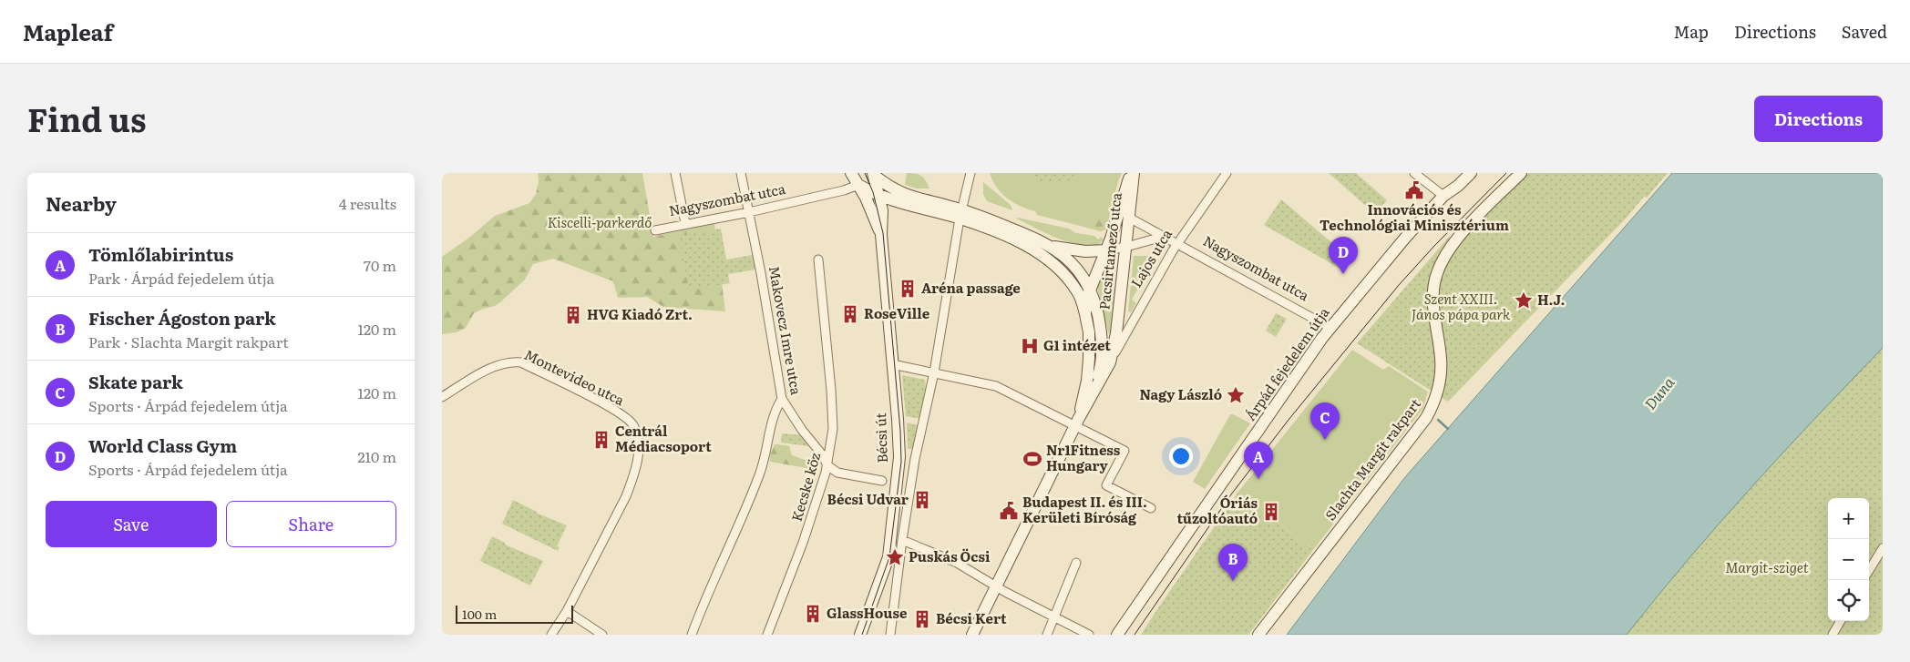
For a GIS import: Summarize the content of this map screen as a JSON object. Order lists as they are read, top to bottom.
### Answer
{
  "streets": {
    "main road": [
      "Pacsirtamező utca",
      "Lajos utca",
      "Árpád fejedelem útja",
      "Bécsi út",
      "Slachta Margit rakpart"
    ],
    "street": [
      "Nagyszombat utca",
      "Makovecz Imre utca",
      "Montevideo utca",
      "Kecske köz"
    ]
  },
  "crossings": [
    ["Nagyszombat utca", "Pacsirtamező utca"],
    ["Nagyszombat utca", "Lajos utca"],
    ["Nagyszombat utca", "Makovecz Imre utca"],
    ["Nagyszombat utca", "Árpád fejedelem útja"],
    ["Nagyszombat utca", "Bécsi út"],
    ["Pacsirtamező utca", "Lajos utca"],
    ["Makovecz Imre utca", "Kecske köz"]
  ],
  "water": ["Duna"],
  "parks": ["Kiscelli-parkerdő", "Szent XXIII. János pápa park", "Margit-sziget"],
  "places": {
    "public building": ["Innovációs és Technológiai Minisztérium", "Budapest II. és III. Kerületi Bíróság"],
    "building": [
      "Aréna passage",
      "RoseVille",
      "HVG Kiadó Zrt.",
      "Centrál Médiacsoport",
      "Bécsi Udvar",
      "Óriás tűzoltóautó",
      "GlassHouse",
      "Bécsi Kert"
    ],
    "place": ["H.J.", "Nagy László", "Puskás Öcsi"],
    "hospital": ["G1 intézet"],
    "sports": ["Nr1Fitness Hungary"]
  },
  "scale_bar": "100 m",
  "page": {
    "header": "Mapleaf",
    "nav": ["Map", "Directions", "Saved"],
    "title": "Find us",
    "buttons": [
      "Directions",
      ["Save", "Share"]
    ],
    "heading": ["Nearby", "4 results"],
    "list": [
      {
        "mark": "A",
        "name": "Tömlőlabirintus",
        "note": "Park · Árpád fejedelem útja",
        "value": "70 m"
      },
      {
        "mark": "B",
        "name": "Fischer Ágoston park",
        "note": "Park · Slachta Margit rakpart",
        "value": "120 m"
      },
      {
        "mark": "C",
        "name": "Skate park",
        "note": "Sports · Árpád fejedelem útja",
        "value": "120 m"
      },
      {
        "mark": "D",
        "name": "World Class Gym",
        "note": "Sports · Árpád fejedelem útja",
        "value": "210 m"
      }
    ],
    "pins": [
      "D",
      "C",
      "A",
      "B"
    ],
    "map_buttons": ["+", "−"],
    "scale": "100 m"
  }
}
